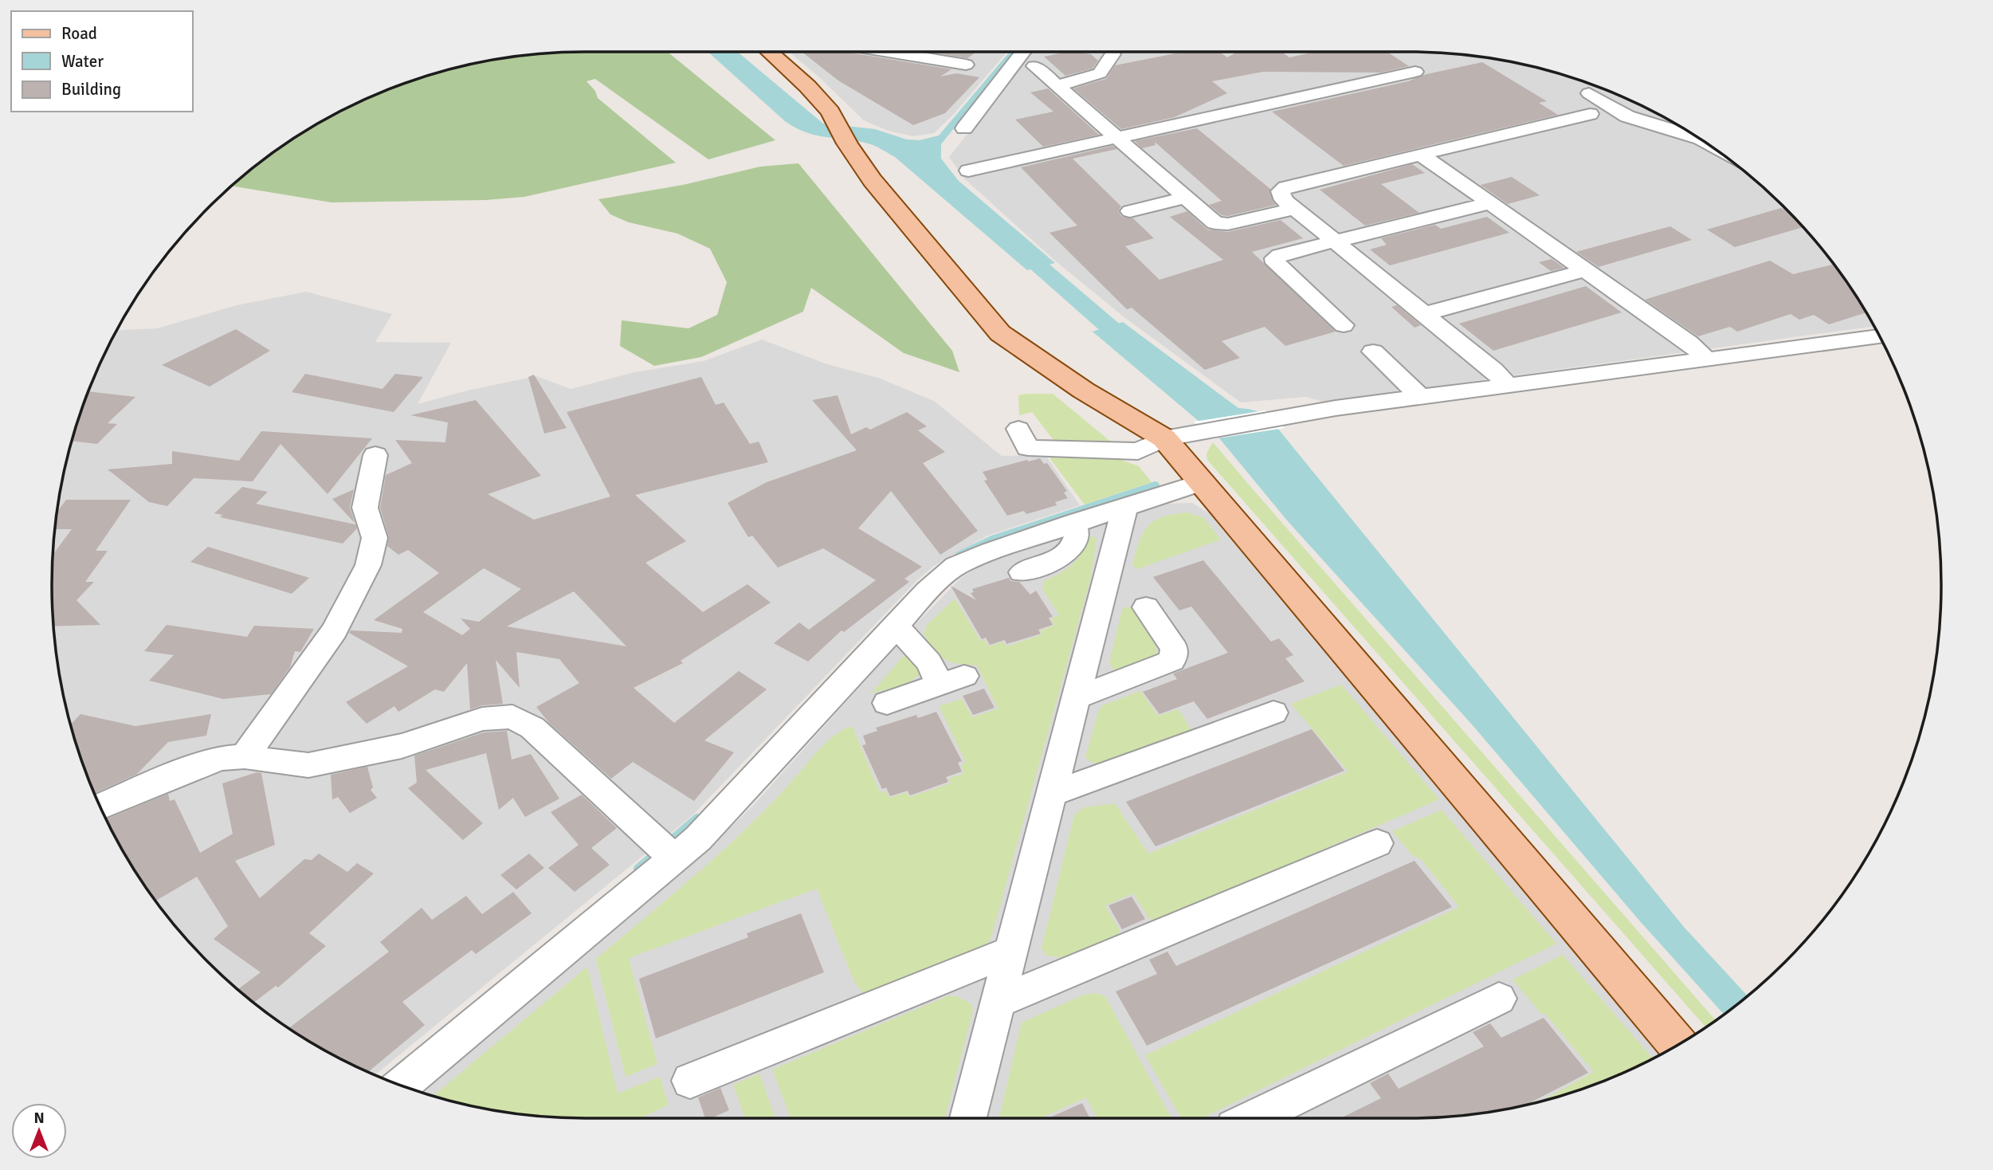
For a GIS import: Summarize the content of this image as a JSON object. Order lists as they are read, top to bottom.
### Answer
{
  "legend": ["Road", "Water", "Building"],
  "north": "top"
}
